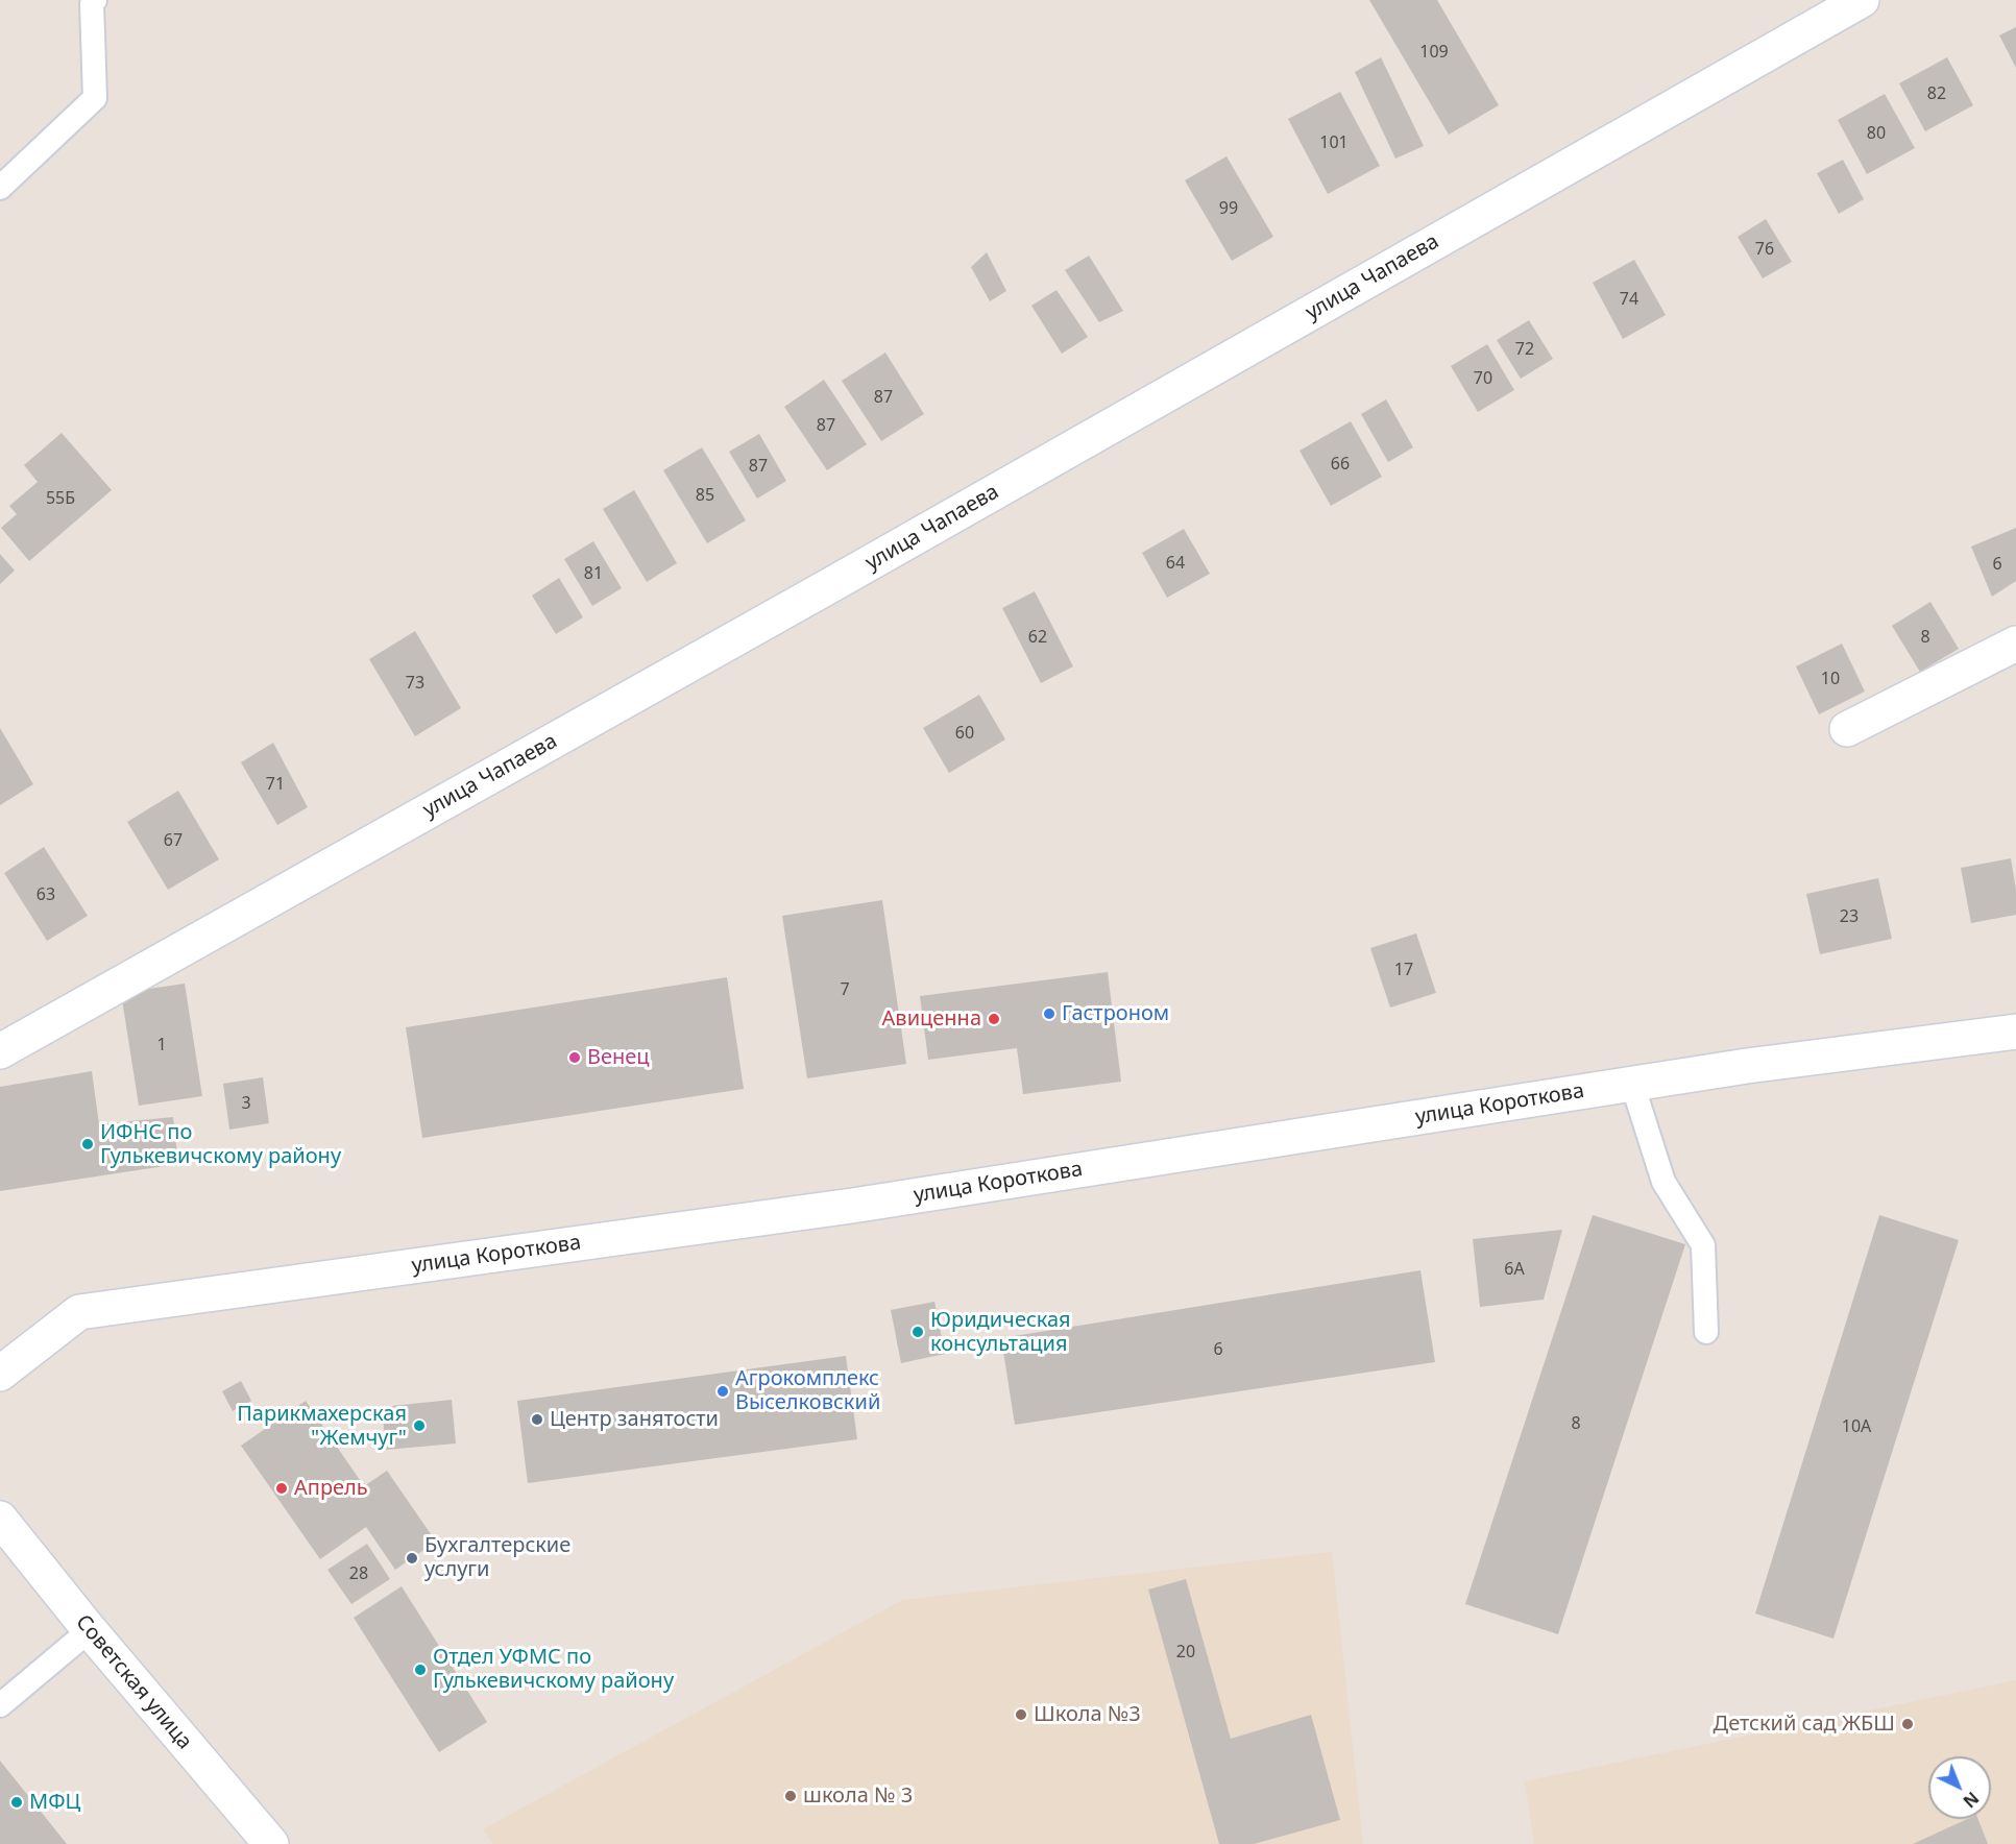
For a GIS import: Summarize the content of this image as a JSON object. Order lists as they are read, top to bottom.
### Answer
{
  "streets": {
    "street": ["улица Чапаева", "улица Короткова", "Советская улица"]
  },
  "places": [
    "Гастроном",
    "Авиценна",
    "Венец",
    "ИФНС по Гулькевичскому району",
    "Юридическая консультация",
    "Агрокомплекс Выселковский",
    "Центр занятости",
    "Парикмахерская \"Жемчуг\"",
    "Апрель",
    "Бухгалтерские услуги",
    "Отдел УФМС по Гулькевичскому району",
    "Школа №3",
    "Детский сад ЖБШ",
    "школа № 3",
    "МФЦ"
  ],
  "house_numbers": [
    "109",
    "82",
    "80",
    "101",
    "99",
    "76",
    "74",
    "72",
    "70",
    "87",
    "87",
    "66",
    "87",
    "85",
    "55Б",
    "64",
    "6",
    "81",
    "62",
    "8",
    "10",
    "73",
    "60",
    "71",
    "67",
    "63",
    "23",
    "17",
    "7",
    "1",
    "3",
    "6А",
    "6",
    "8",
    "10А",
    "28",
    "20"
  ],
  "north": "bottom right"
}
